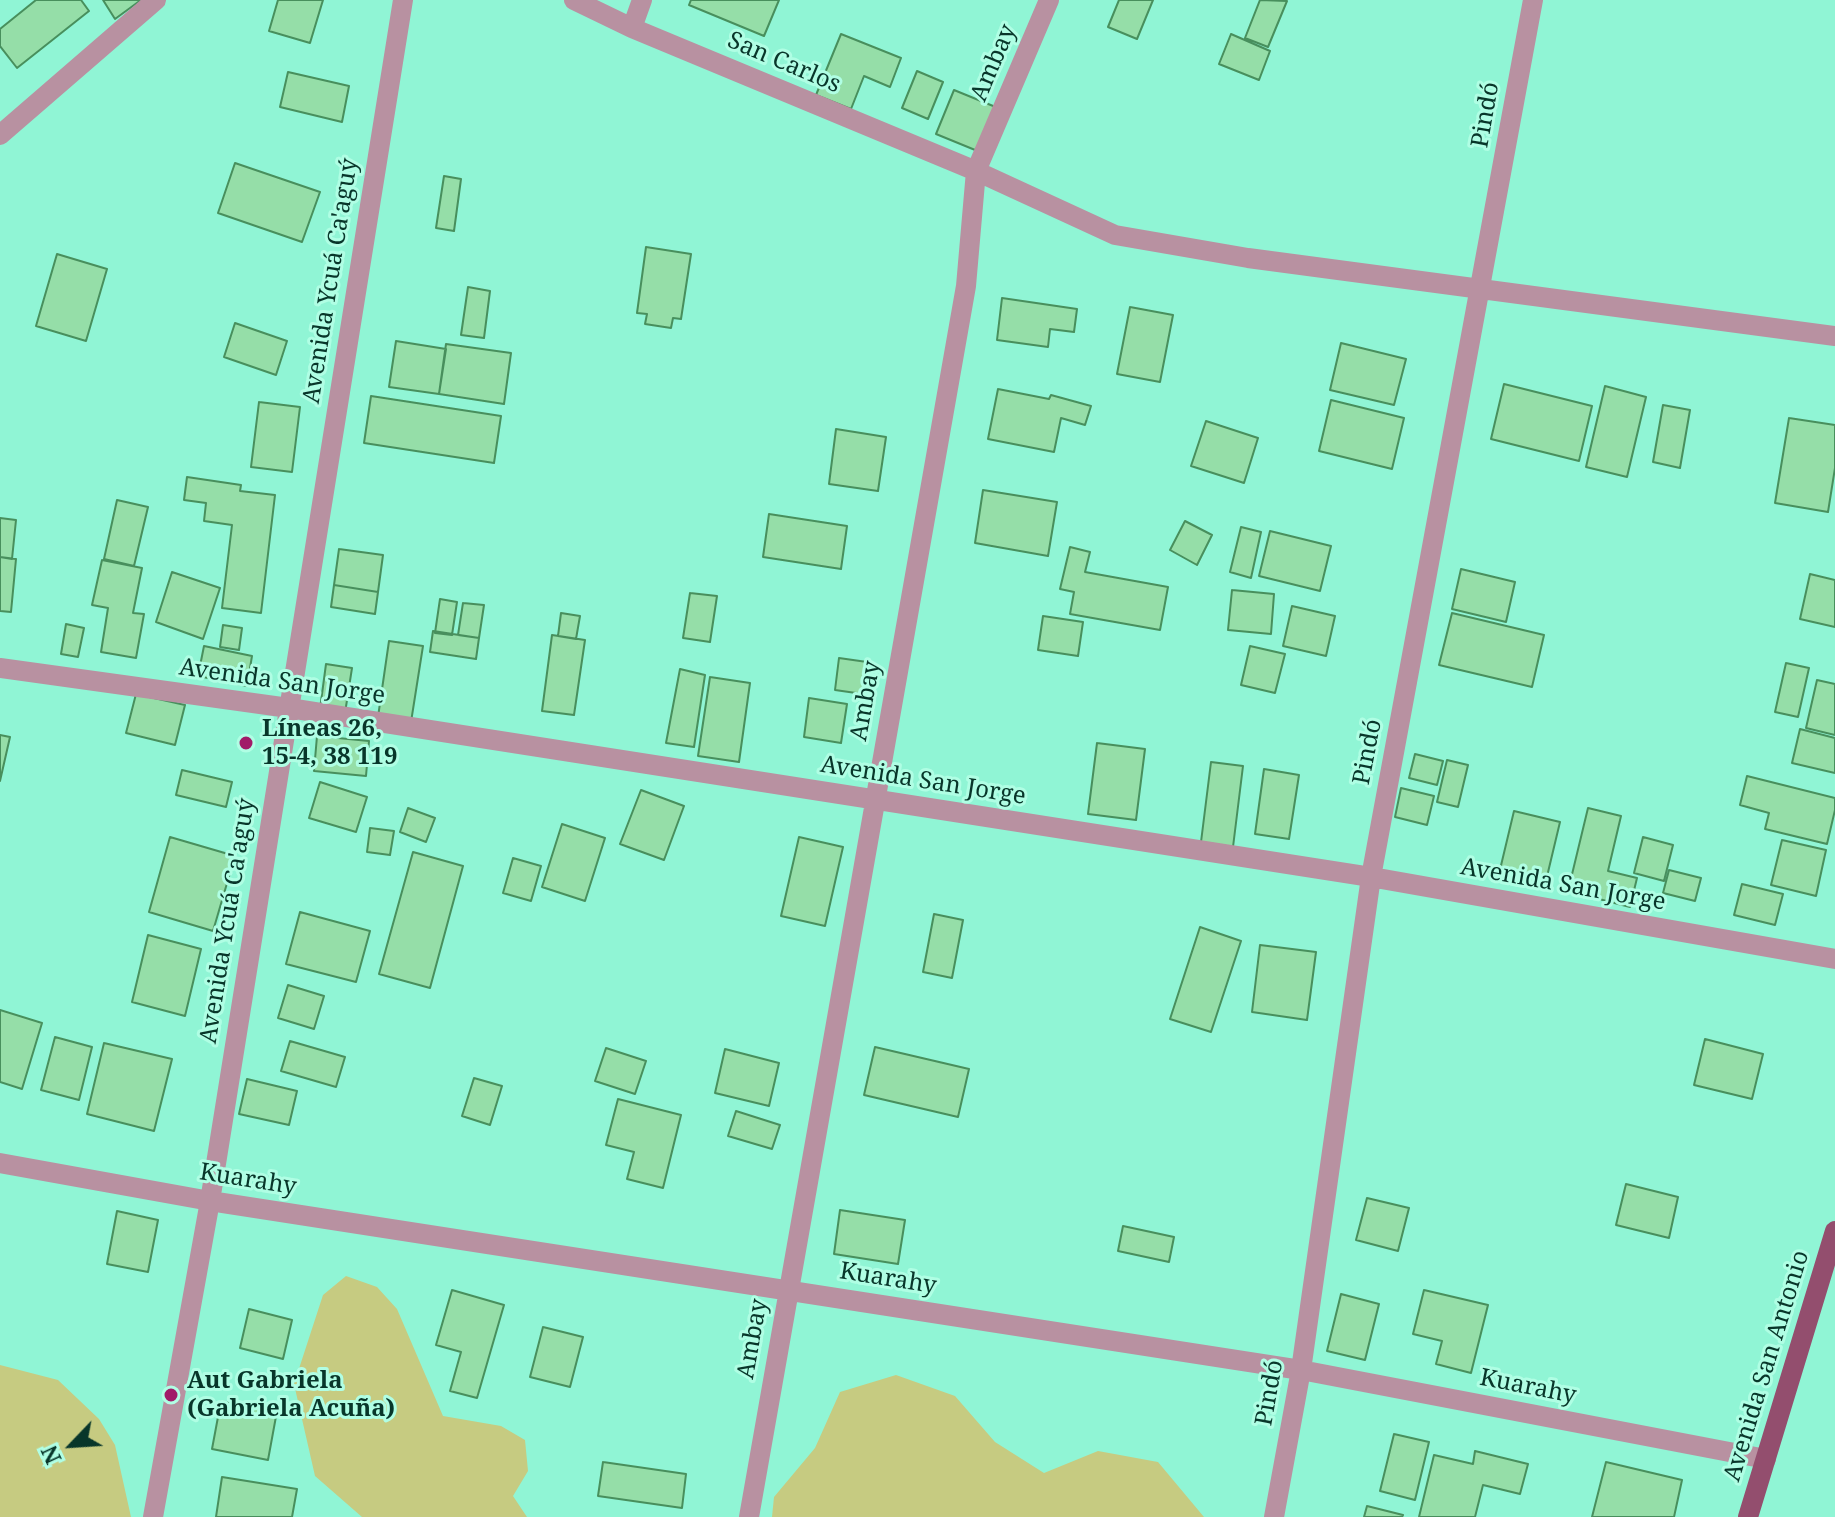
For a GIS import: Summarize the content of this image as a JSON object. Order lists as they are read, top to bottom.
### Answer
{
  "streets": {
    "main road": ["Avenida San Antonio"],
    "street": [
      "San Carlos",
      "Ambay",
      "Pindó",
      "Avenida Ycuá Ca'aguý",
      "Avenida San Jorge",
      "Kuarahy"
    ]
  },
  "crossings": [
    ["San Carlos", "Ambay"],
    ["San Carlos", "Pindó"],
    ["Ambay", "Avenida San Jorge"],
    ["Ambay", "Kuarahy"],
    ["Pindó", "Avenida San Jorge"],
    ["Pindó", "Kuarahy"],
    ["Avenida Ycuá Ca'aguý", "Avenida San Jorge"],
    ["Avenida Ycuá Ca'aguý", "Kuarahy"],
    ["Kuarahy", "Avenida San Antonio"]
  ],
  "places": ["Líneas 26, 15-4, 38 119", "Aut Gabriela (Gabriela Acuña)"],
  "north": "bottom left"
}
